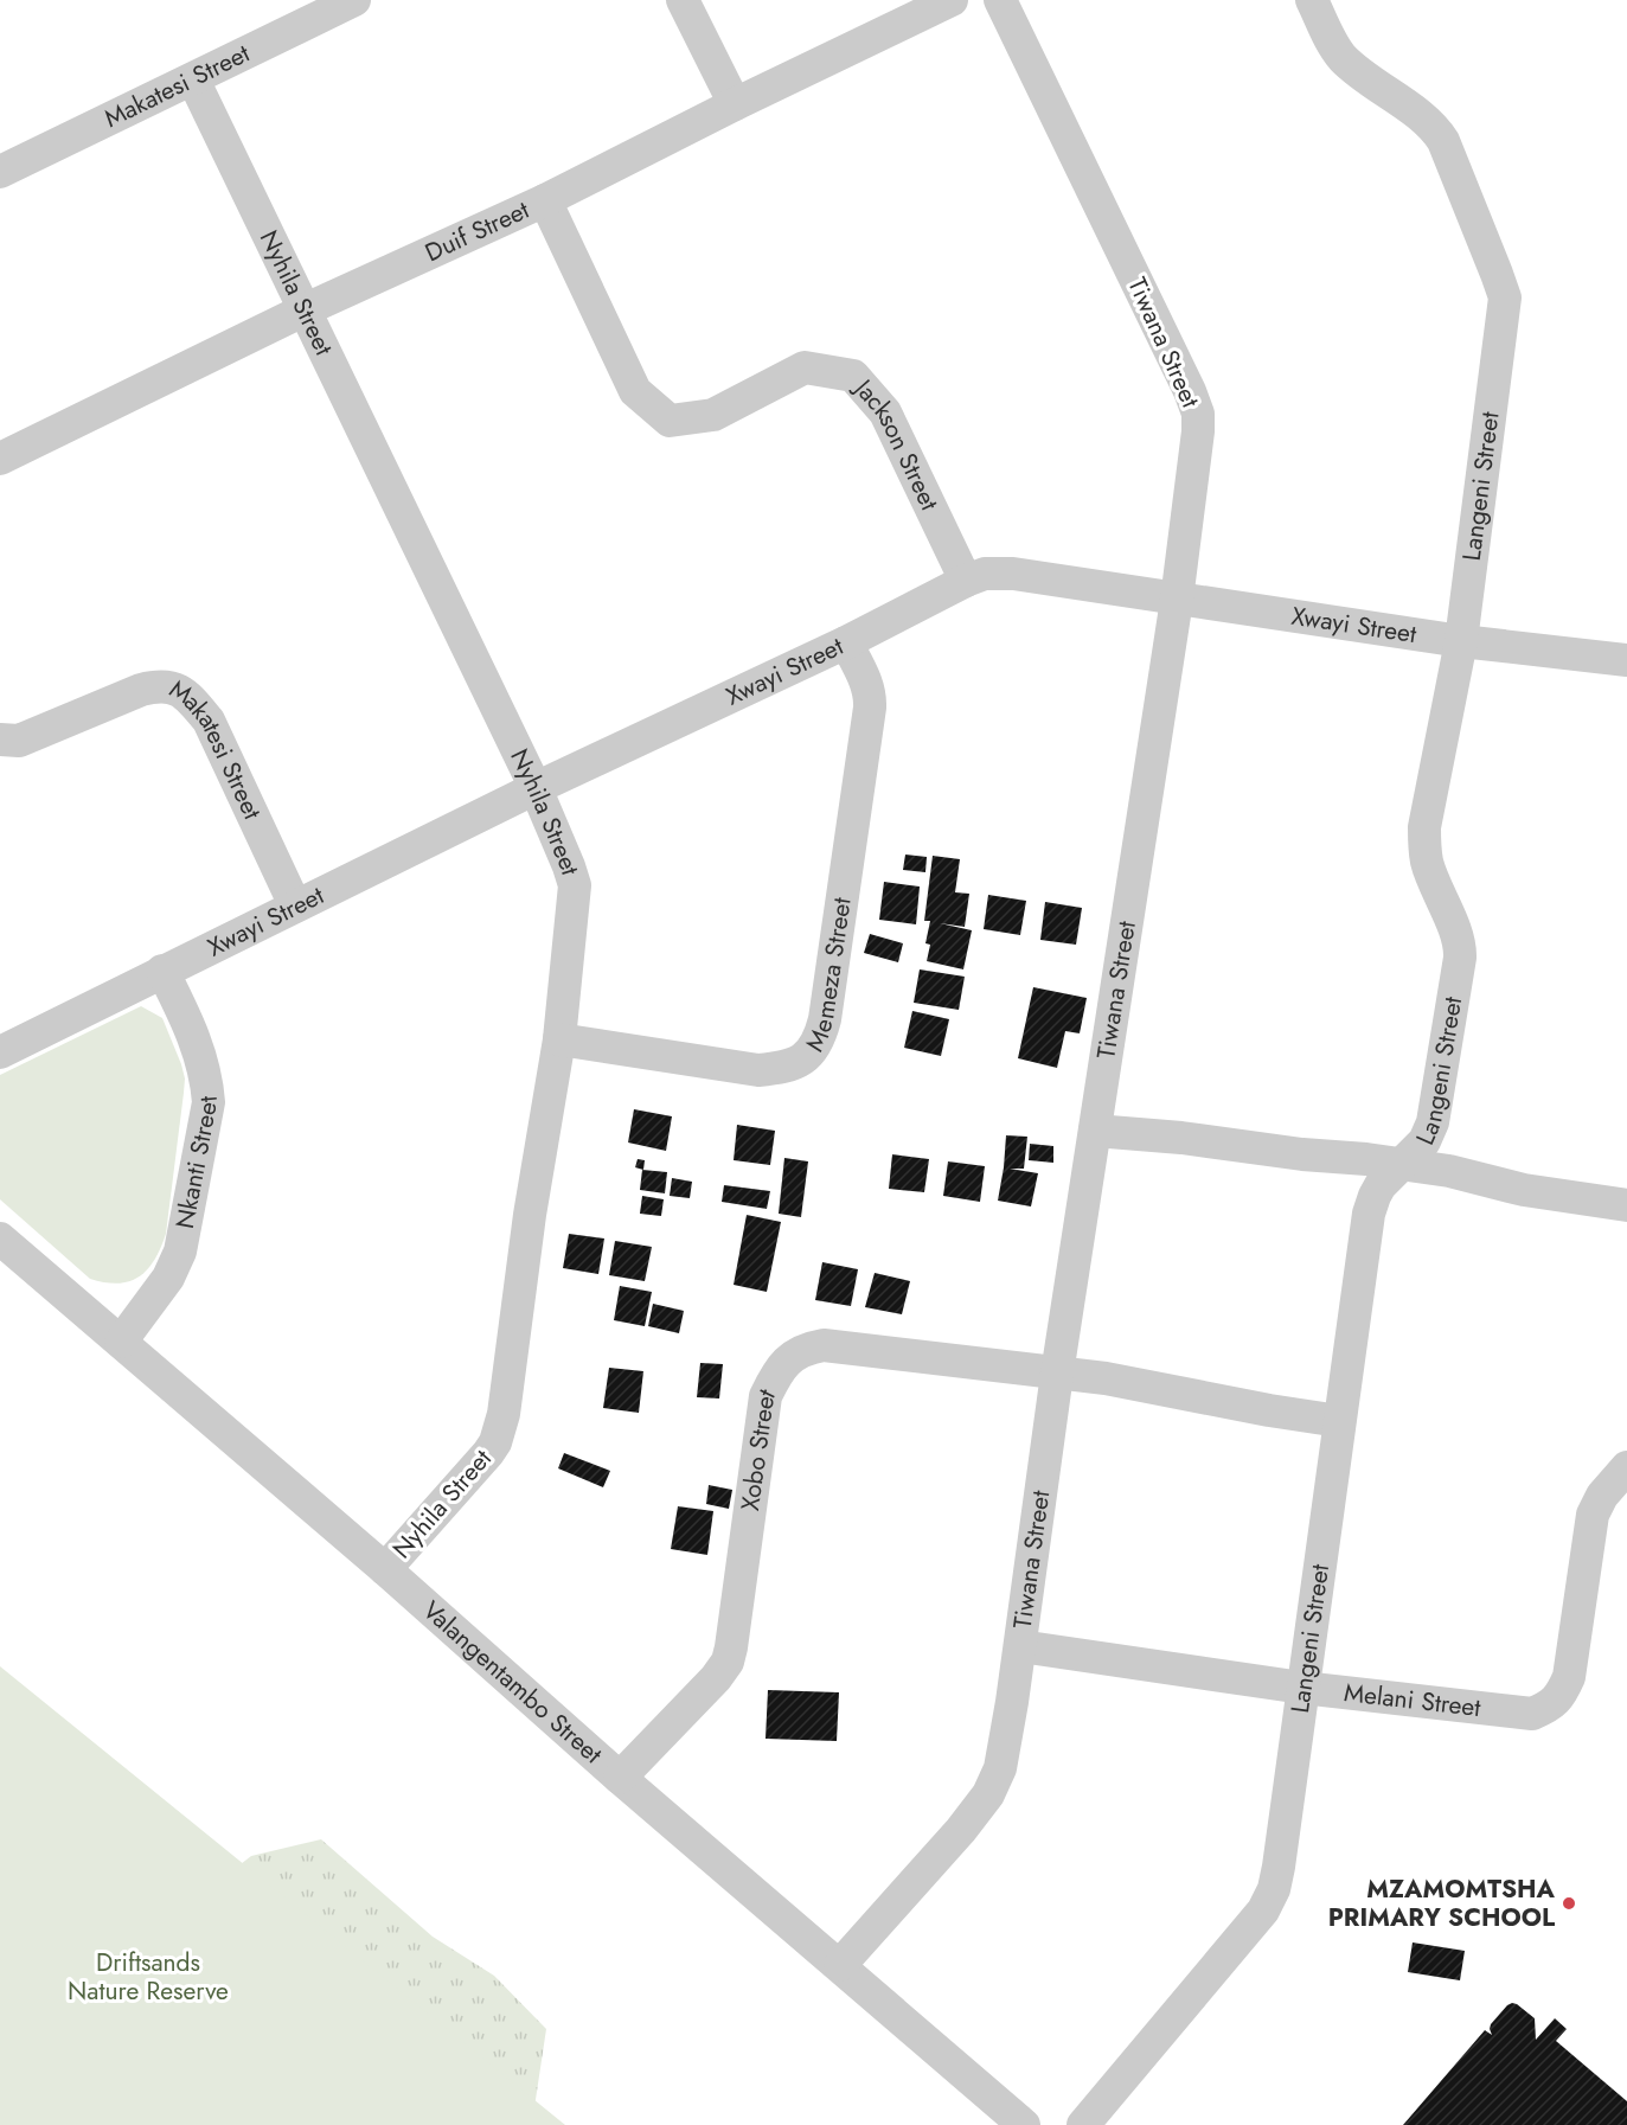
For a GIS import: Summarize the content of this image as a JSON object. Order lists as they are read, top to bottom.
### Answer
{
  "streets": {
    "street": [
      "Makatesi Street",
      "Duif Street",
      "Nyhila Street",
      "Tiwana Street",
      "Jackson Street",
      "Langeni Street",
      "Xwayi Street",
      "Memeza Street",
      "Nkanti Street",
      "Xobo Street",
      "Valangentambo Street",
      "Melani Street"
    ]
  },
  "crossings": [
    ["Makatesi Street", "Nyhila Street"],
    ["Makatesi Street", "Xwayi Street"],
    ["Duif Street", "Nyhila Street"],
    ["Duif Street", "Jackson Street"],
    ["Nyhila Street", "Xwayi Street"],
    ["Nyhila Street", "Memeza Street"],
    ["Nyhila Street", "Valangentambo Street"],
    ["Tiwana Street", "Xwayi Street"],
    ["Tiwana Street", "Xobo Street"],
    ["Tiwana Street", "Valangentambo Street"],
    ["Tiwana Street", "Melani Street"],
    ["Jackson Street", "Xwayi Street"],
    ["Langeni Street", "Xwayi Street"],
    ["Langeni Street", "Xobo Street"],
    ["Langeni Street", "Melani Street"],
    ["Xwayi Street", "Memeza Street"],
    ["Xwayi Street", "Nkanti Street"],
    ["Nkanti Street", "Valangentambo Street"],
    ["Xobo Street", "Valangentambo Street"]
  ],
  "parks": ["Driftsands Nature Reserve"],
  "places": ["MZAMOMTSHA PRIMARY SCHOOL"]
}
